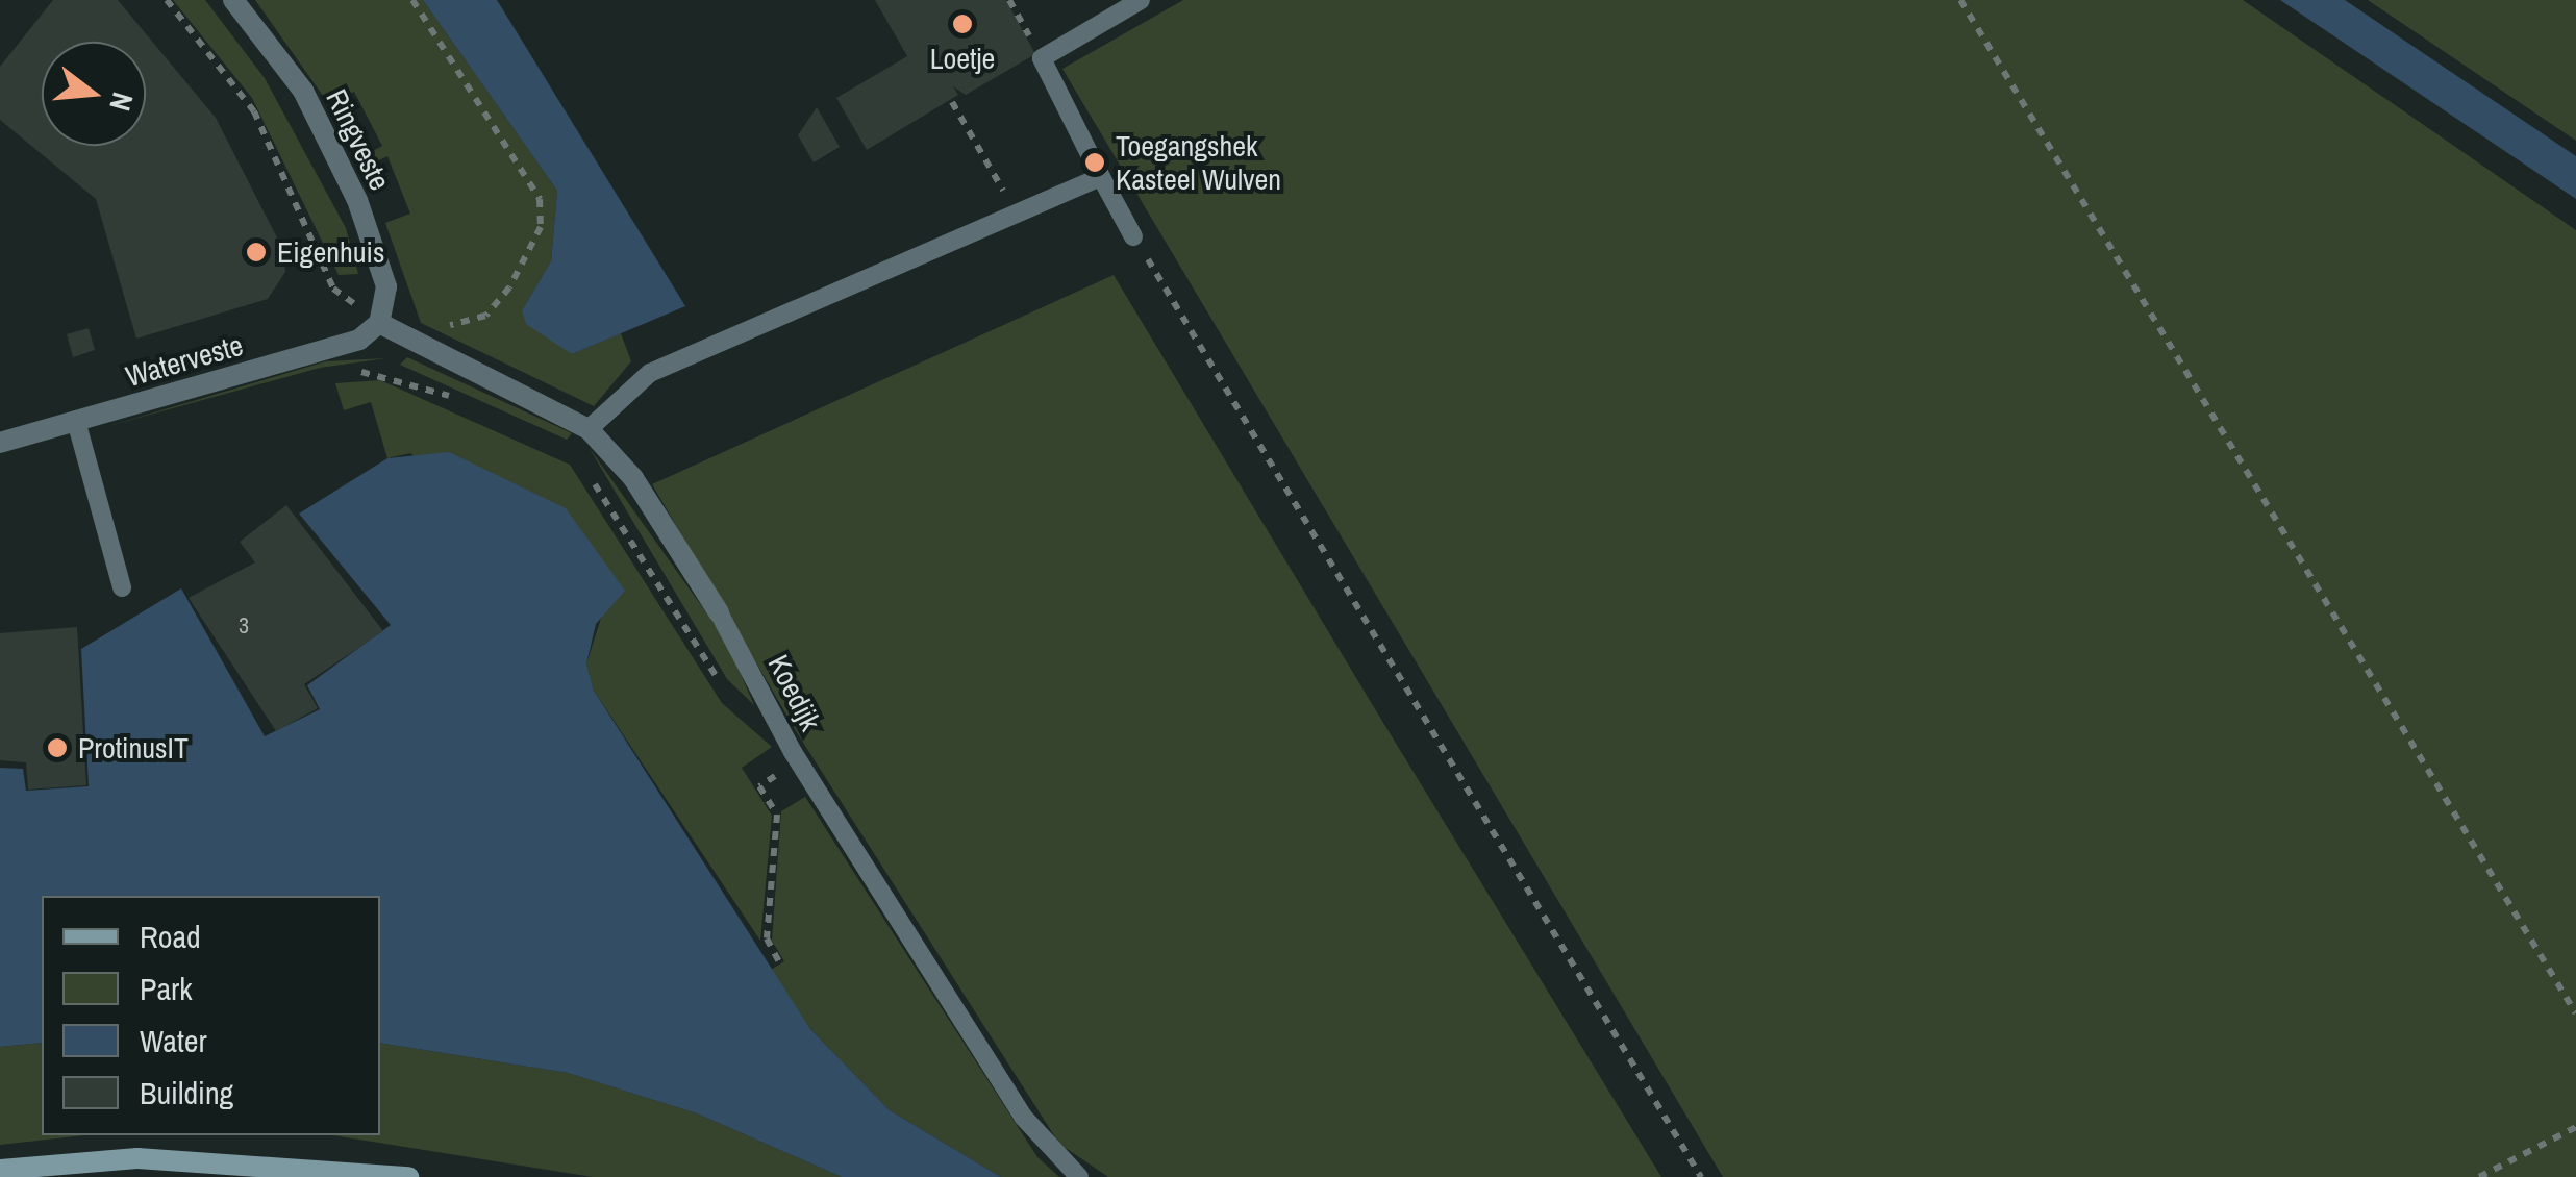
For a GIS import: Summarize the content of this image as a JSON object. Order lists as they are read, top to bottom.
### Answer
{
  "streets": {
    "street": ["Ringveste", "Waterveste", "Koedijk"]
  },
  "crossings": [
    ["Ringveste", "Waterveste"],
    ["Ringveste", "Koedijk"],
    ["Waterveste", "Koedijk"]
  ],
  "places": [
    "Loetje",
    "Toegangshek Kasteel Wulven",
    "Eigenhuis",
    "ProtinusIT"
  ],
  "house_numbers": ["3"],
  "legend": [
    "Road",
    "Park",
    "Water",
    "Building"
  ],
  "north": "right"
}
